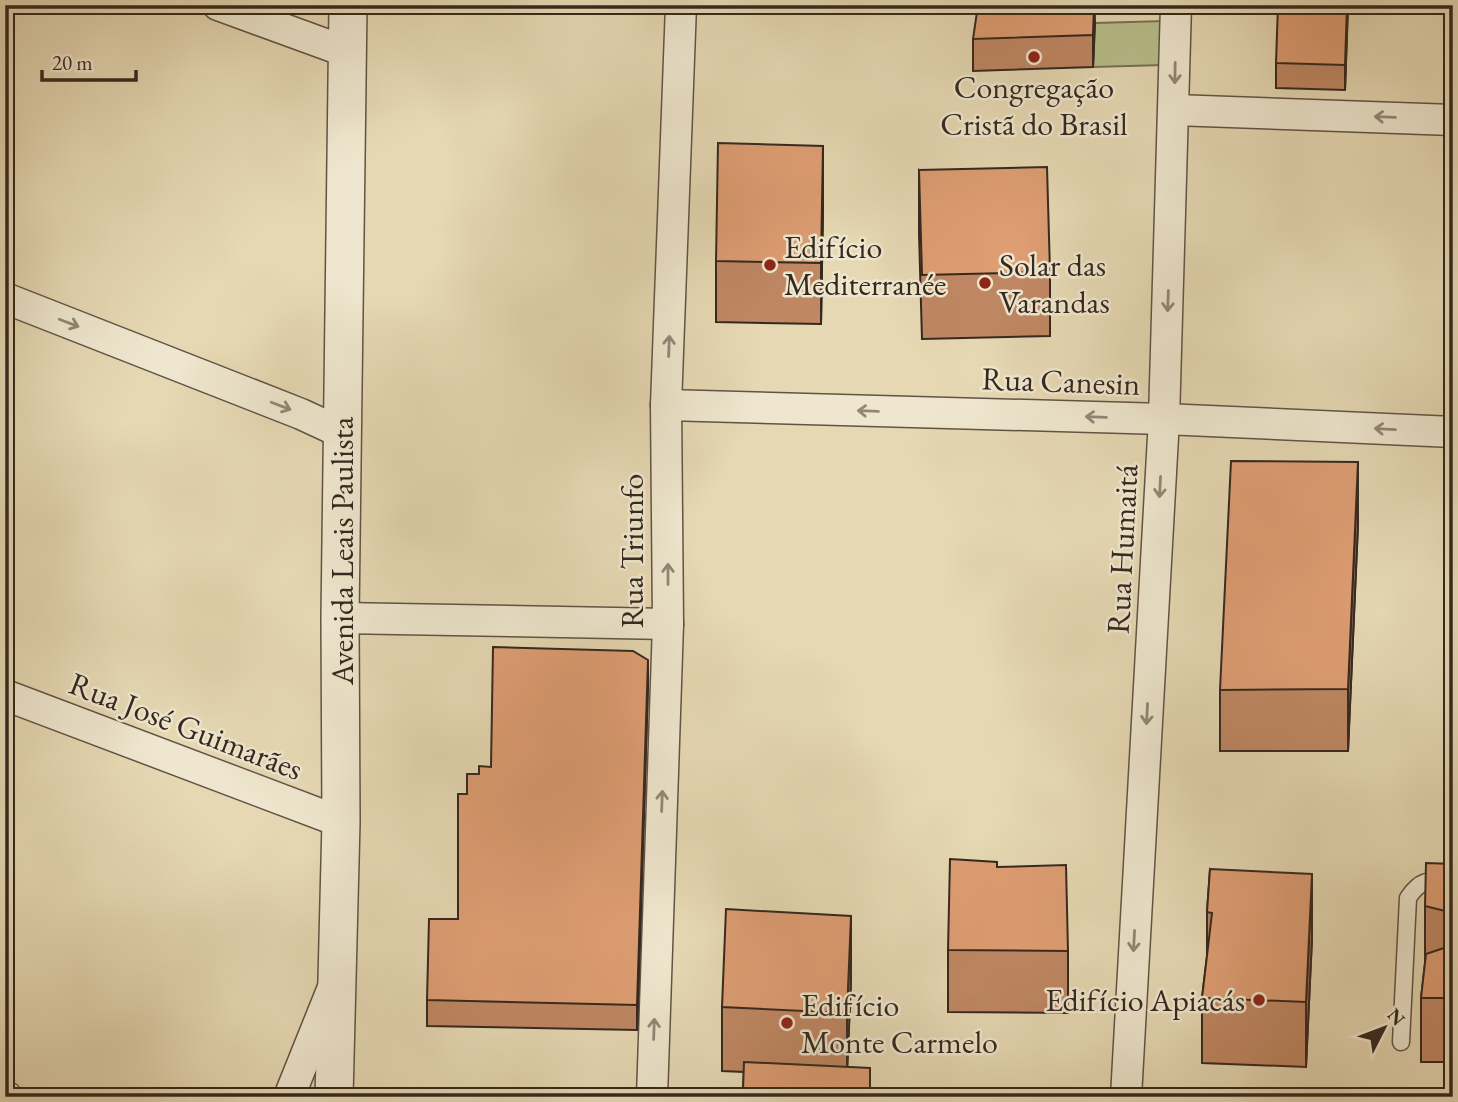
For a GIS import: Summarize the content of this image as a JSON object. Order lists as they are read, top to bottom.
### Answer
{
  "streets": {
    "street": [
      "Rua Canesin",
      "Rua Humaitá",
      "Avenida Leais Paulista",
      "Rua Triunfo",
      "Rua José Guimarães"
    ]
  },
  "crossings": [
    ["Rua Canesin", "Rua Humaitá"],
    ["Rua Canesin", "Rua Triunfo"],
    ["Avenida Leais Paulista", "Rua José Guimarães"]
  ],
  "one_way": ["Rua Canesin", "Rua Humaitá", "Rua Triunfo"],
  "places": [
    "Congregação Cristã do Brasil",
    "Edifício Mediterranée",
    "Solar das Varandas",
    "Edifício Apiacás",
    "Edifício Monte Carmelo"
  ],
  "scale_bar": "20 m",
  "north": "top right"
}
